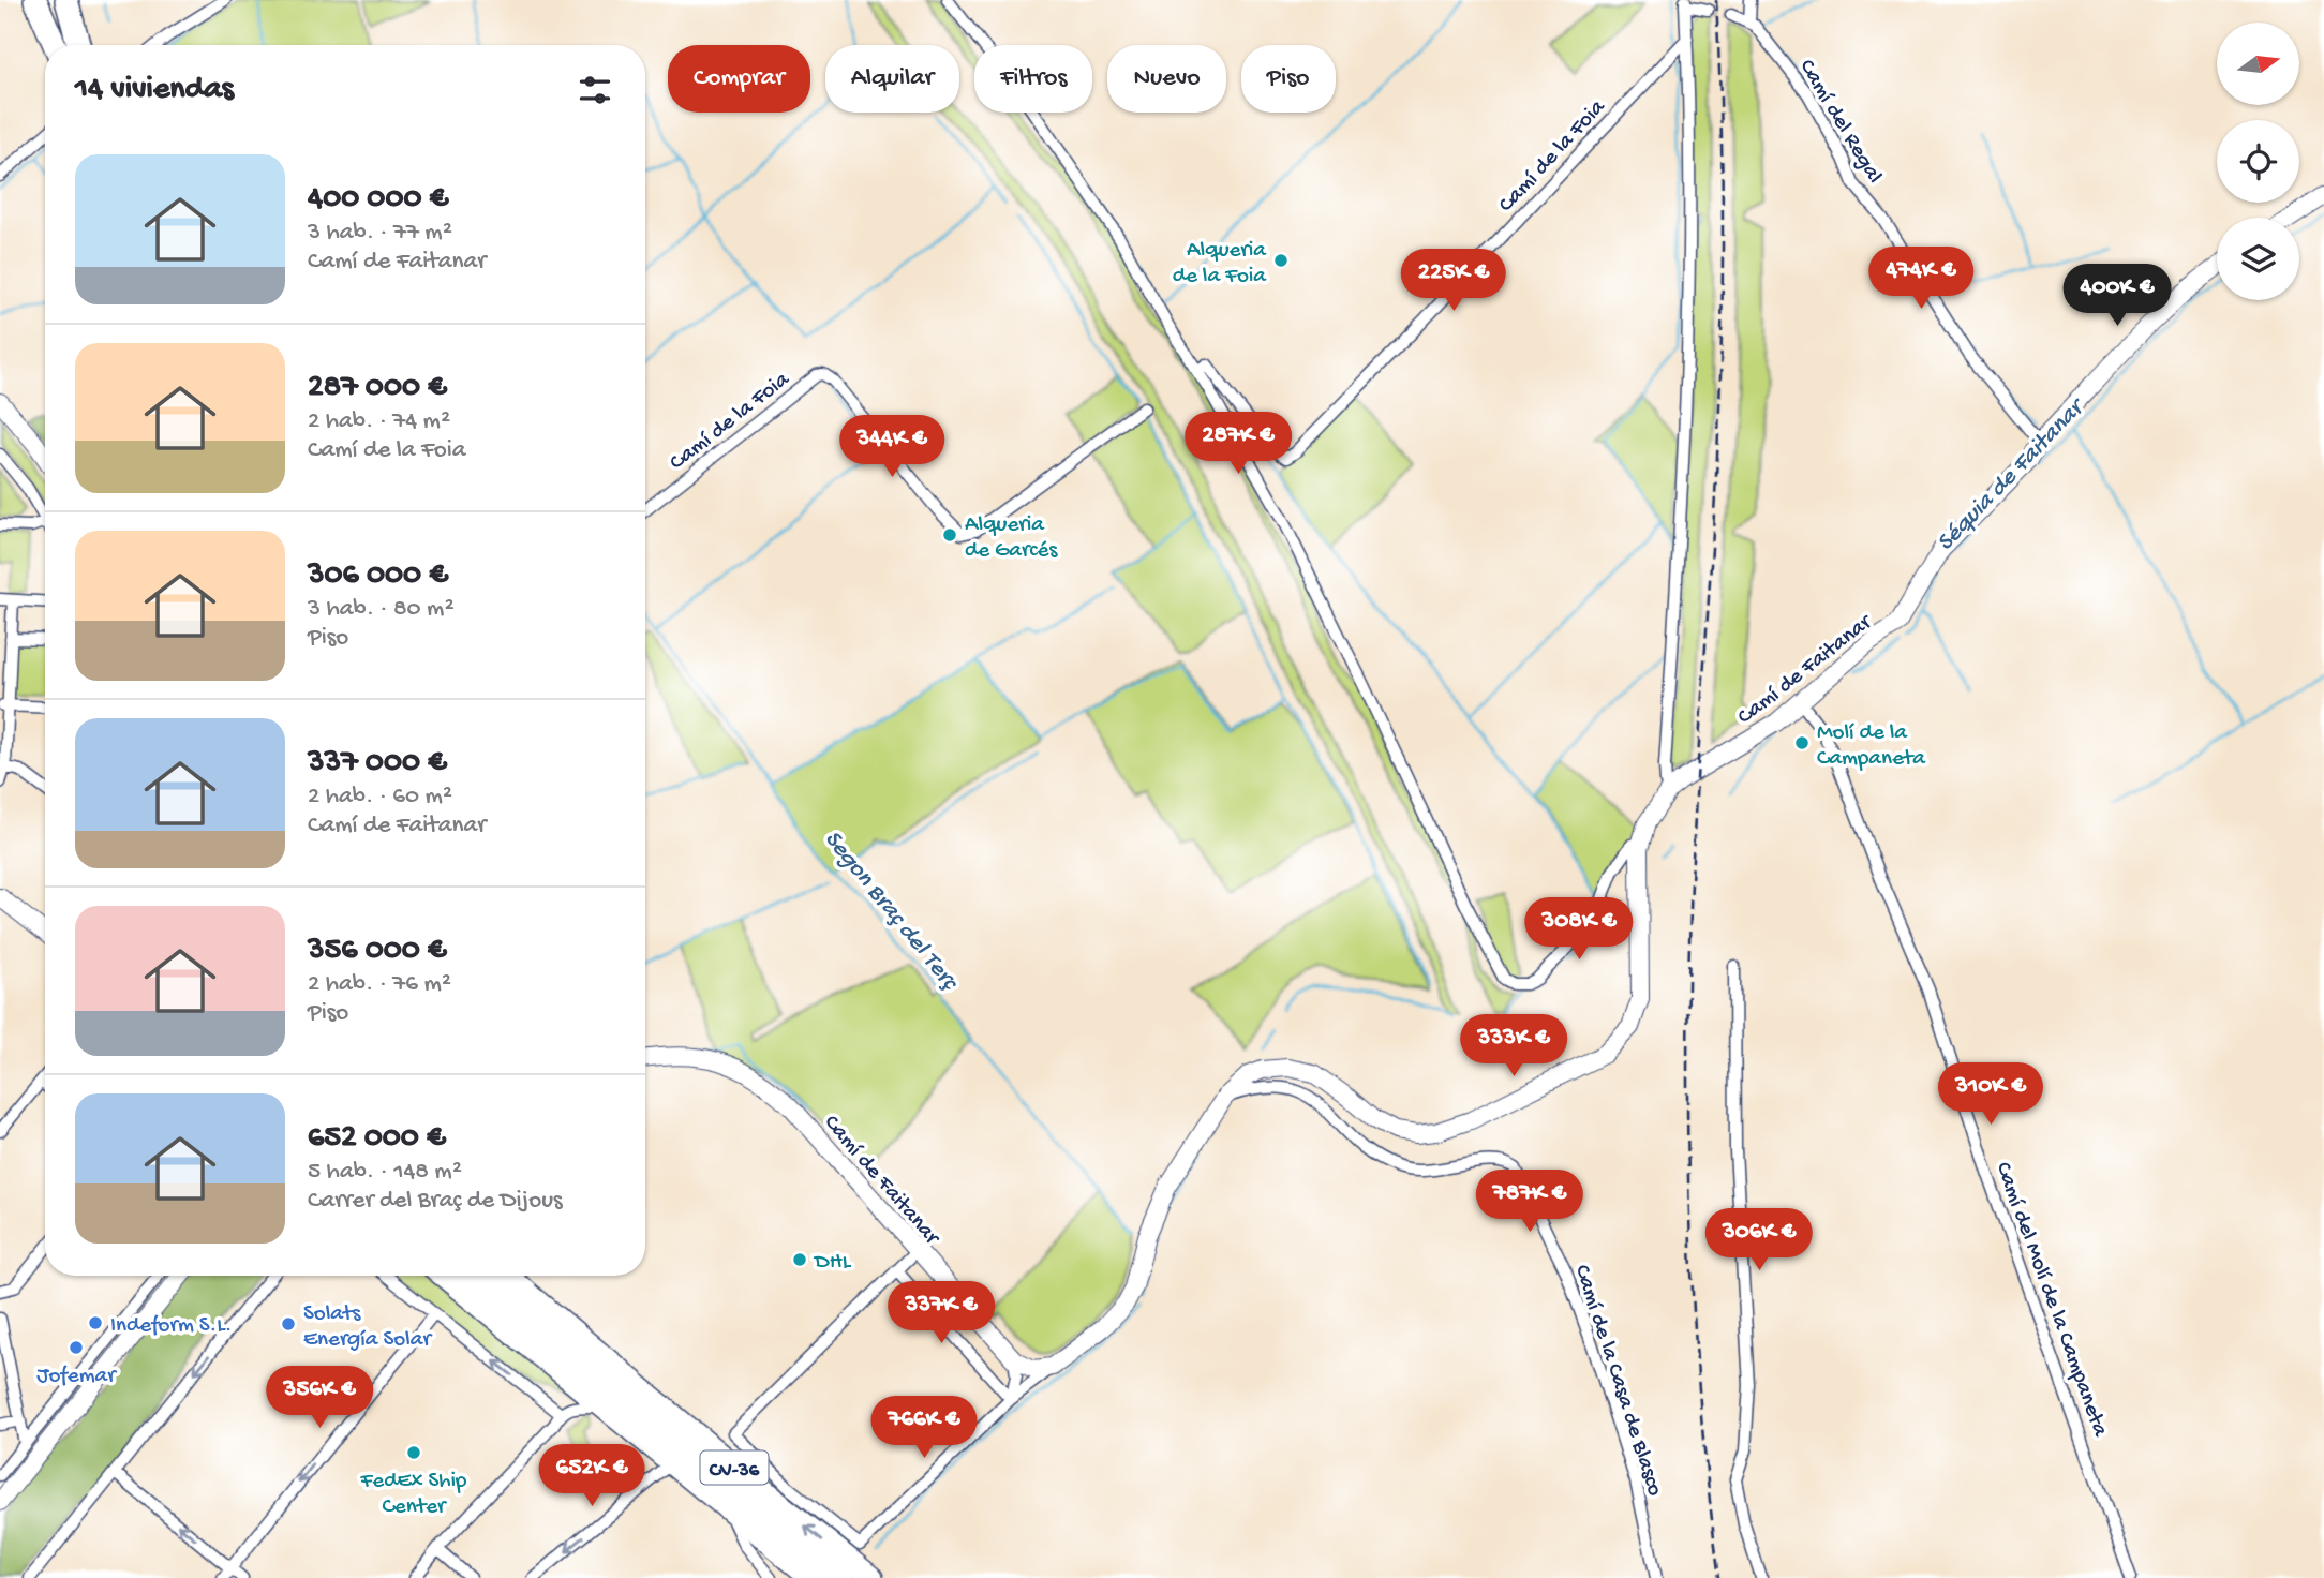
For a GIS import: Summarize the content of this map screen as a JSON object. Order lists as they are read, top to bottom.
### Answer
{
  "streets": {
    "highway": ["CV-36"],
    "street": [
      "Camí del Regal",
      "Camí de la Foia",
      "Camí de Faitanar",
      "Camí del Molí de la Campaneta",
      "Camí de la Casa de Blasco"
    ]
  },
  "crossings": [
    ["Camí del Regal", "Camí de Faitanar"],
    ["Camí de Faitanar", "Camí del Molí de la Campaneta"],
    ["Camí de Faitanar", "Camí de la Casa de Blasco"]
  ],
  "water": ["Séquia de Faitanar", "Segon Braç del Terç"],
  "places": [
    "Alqueria de la Foia",
    "Alqueria de Garcés",
    "Molí de la Campaneta",
    "DHL",
    "Indeform S.L.",
    "Solats Energía Solar",
    "Jofemar",
    "FedEx Ship Center"
  ],
  "north": "right",
  "page": {
    "chip": [
      "Comprar",
      "Alquilar",
      "Filtros",
      "Nuevo",
      "Piso"
    ],
    "heading": "14 viviendas",
    "list": [
      {
        "name": "400 000 €",
        "note": "3 hab. · 77 m² · Camí de Faitanar"
      },
      {
        "name": "287 000 €",
        "note": "2 hab. · 74 m² · Camí de la Foia"
      },
      {
        "name": "306 000 €",
        "note": "3 hab. · 80 m² · Piso"
      },
      {
        "name": "337 000 €",
        "note": "2 hab. · 60 m² · Camí de Faitanar"
      },
      {
        "name": "356 000 €",
        "note": "2 hab. · 76 m² · Piso"
      },
      {
        "name": "652 000 €",
        "note": "5 hab. · 148 m² · Carrer del Braç de Dijous"
      }
    ],
    "price": [
      "474K €",
      "225K €",
      "400K €",
      "287K €",
      "344K €",
      "308K €",
      "333K €",
      "310K €",
      "787K €",
      "306K €",
      "337K €",
      "356K €",
      "766K €",
      "652K €"
    ]
  }
}
